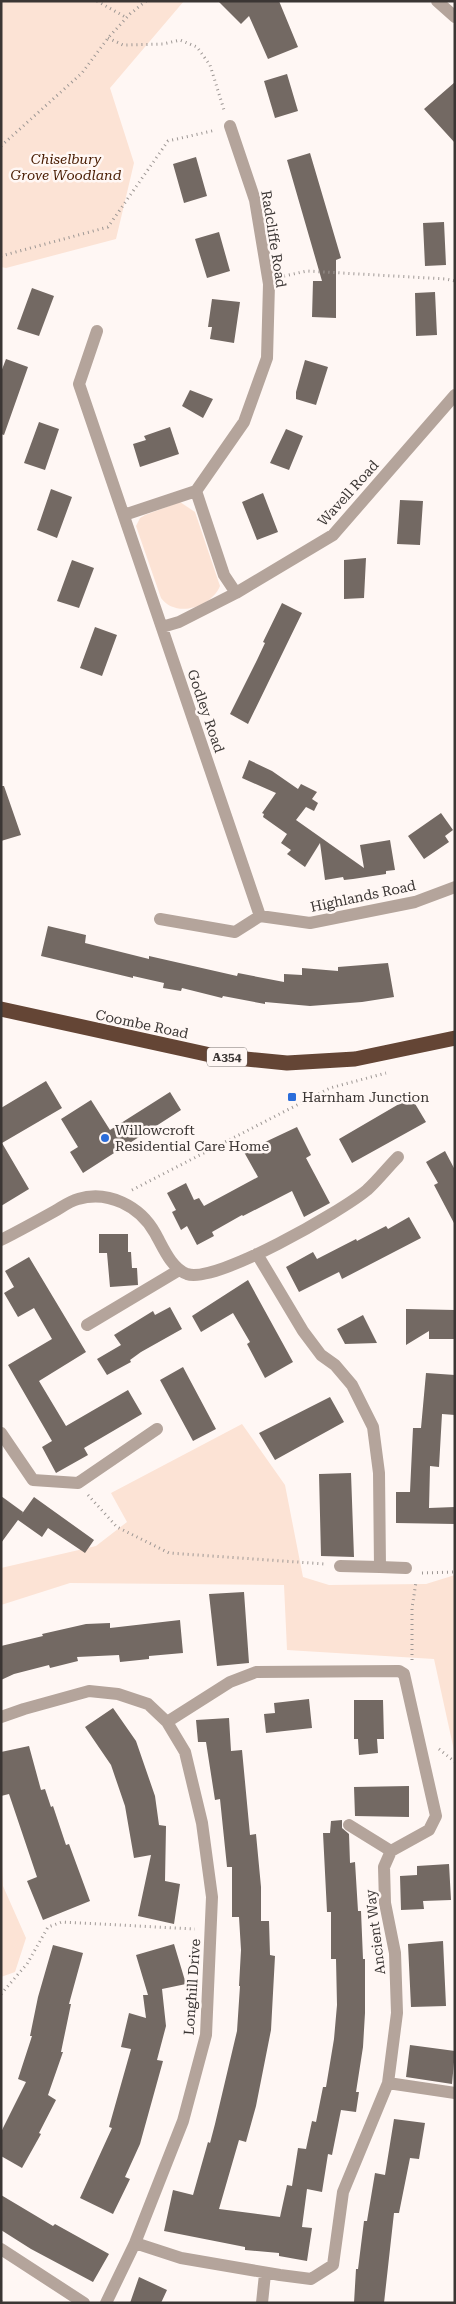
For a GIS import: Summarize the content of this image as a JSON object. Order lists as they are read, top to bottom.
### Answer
{
  "streets": {
    "highway": ["Coombe Road", "A354"],
    "street": [
      "Radcliffe Road",
      "Wavell Road",
      "Godley Road",
      "Highlands Road",
      "Ancient Way",
      "Longhill Drive"
    ]
  },
  "crossings": [
    ["Wavell Road", "Godley Road"],
    ["Godley Road", "Highlands Road"],
    ["Ancient Way", "Longhill Drive"]
  ],
  "parks": ["Chiselbury Grove Woodland"],
  "places": {
    "transit": ["Harnham Junction"],
    "other": ["Willowcroft Residential Care Home"]
  }
}
